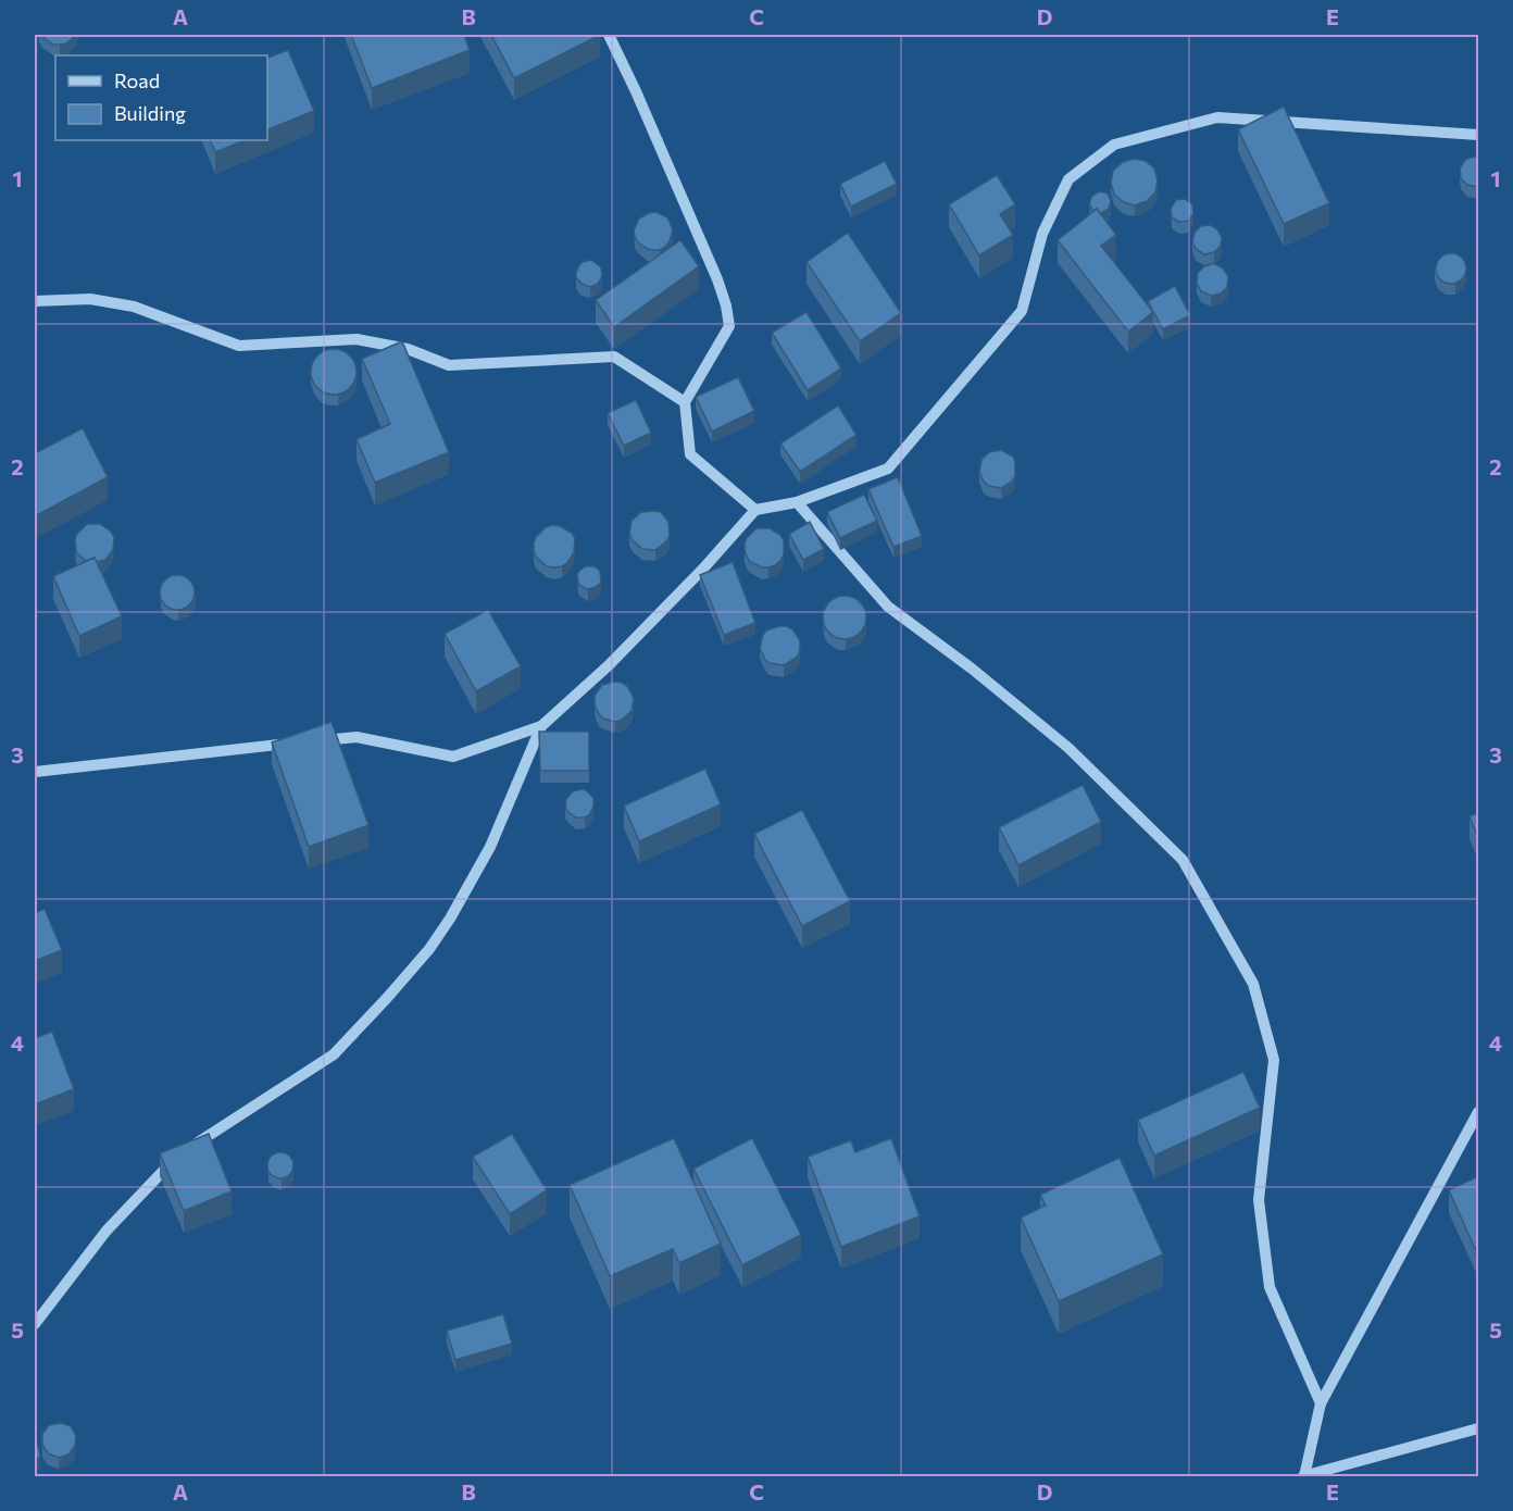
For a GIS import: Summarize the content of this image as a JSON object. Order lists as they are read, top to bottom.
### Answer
{
  "legend": ["Road", "Building"],
  "grid": {
    "columns": [
      "A",
      "B",
      "C",
      "D",
      "E"
    ],
    "rows": [
      "1",
      "2",
      "3",
      "4",
      "5"
    ]
  }
}
